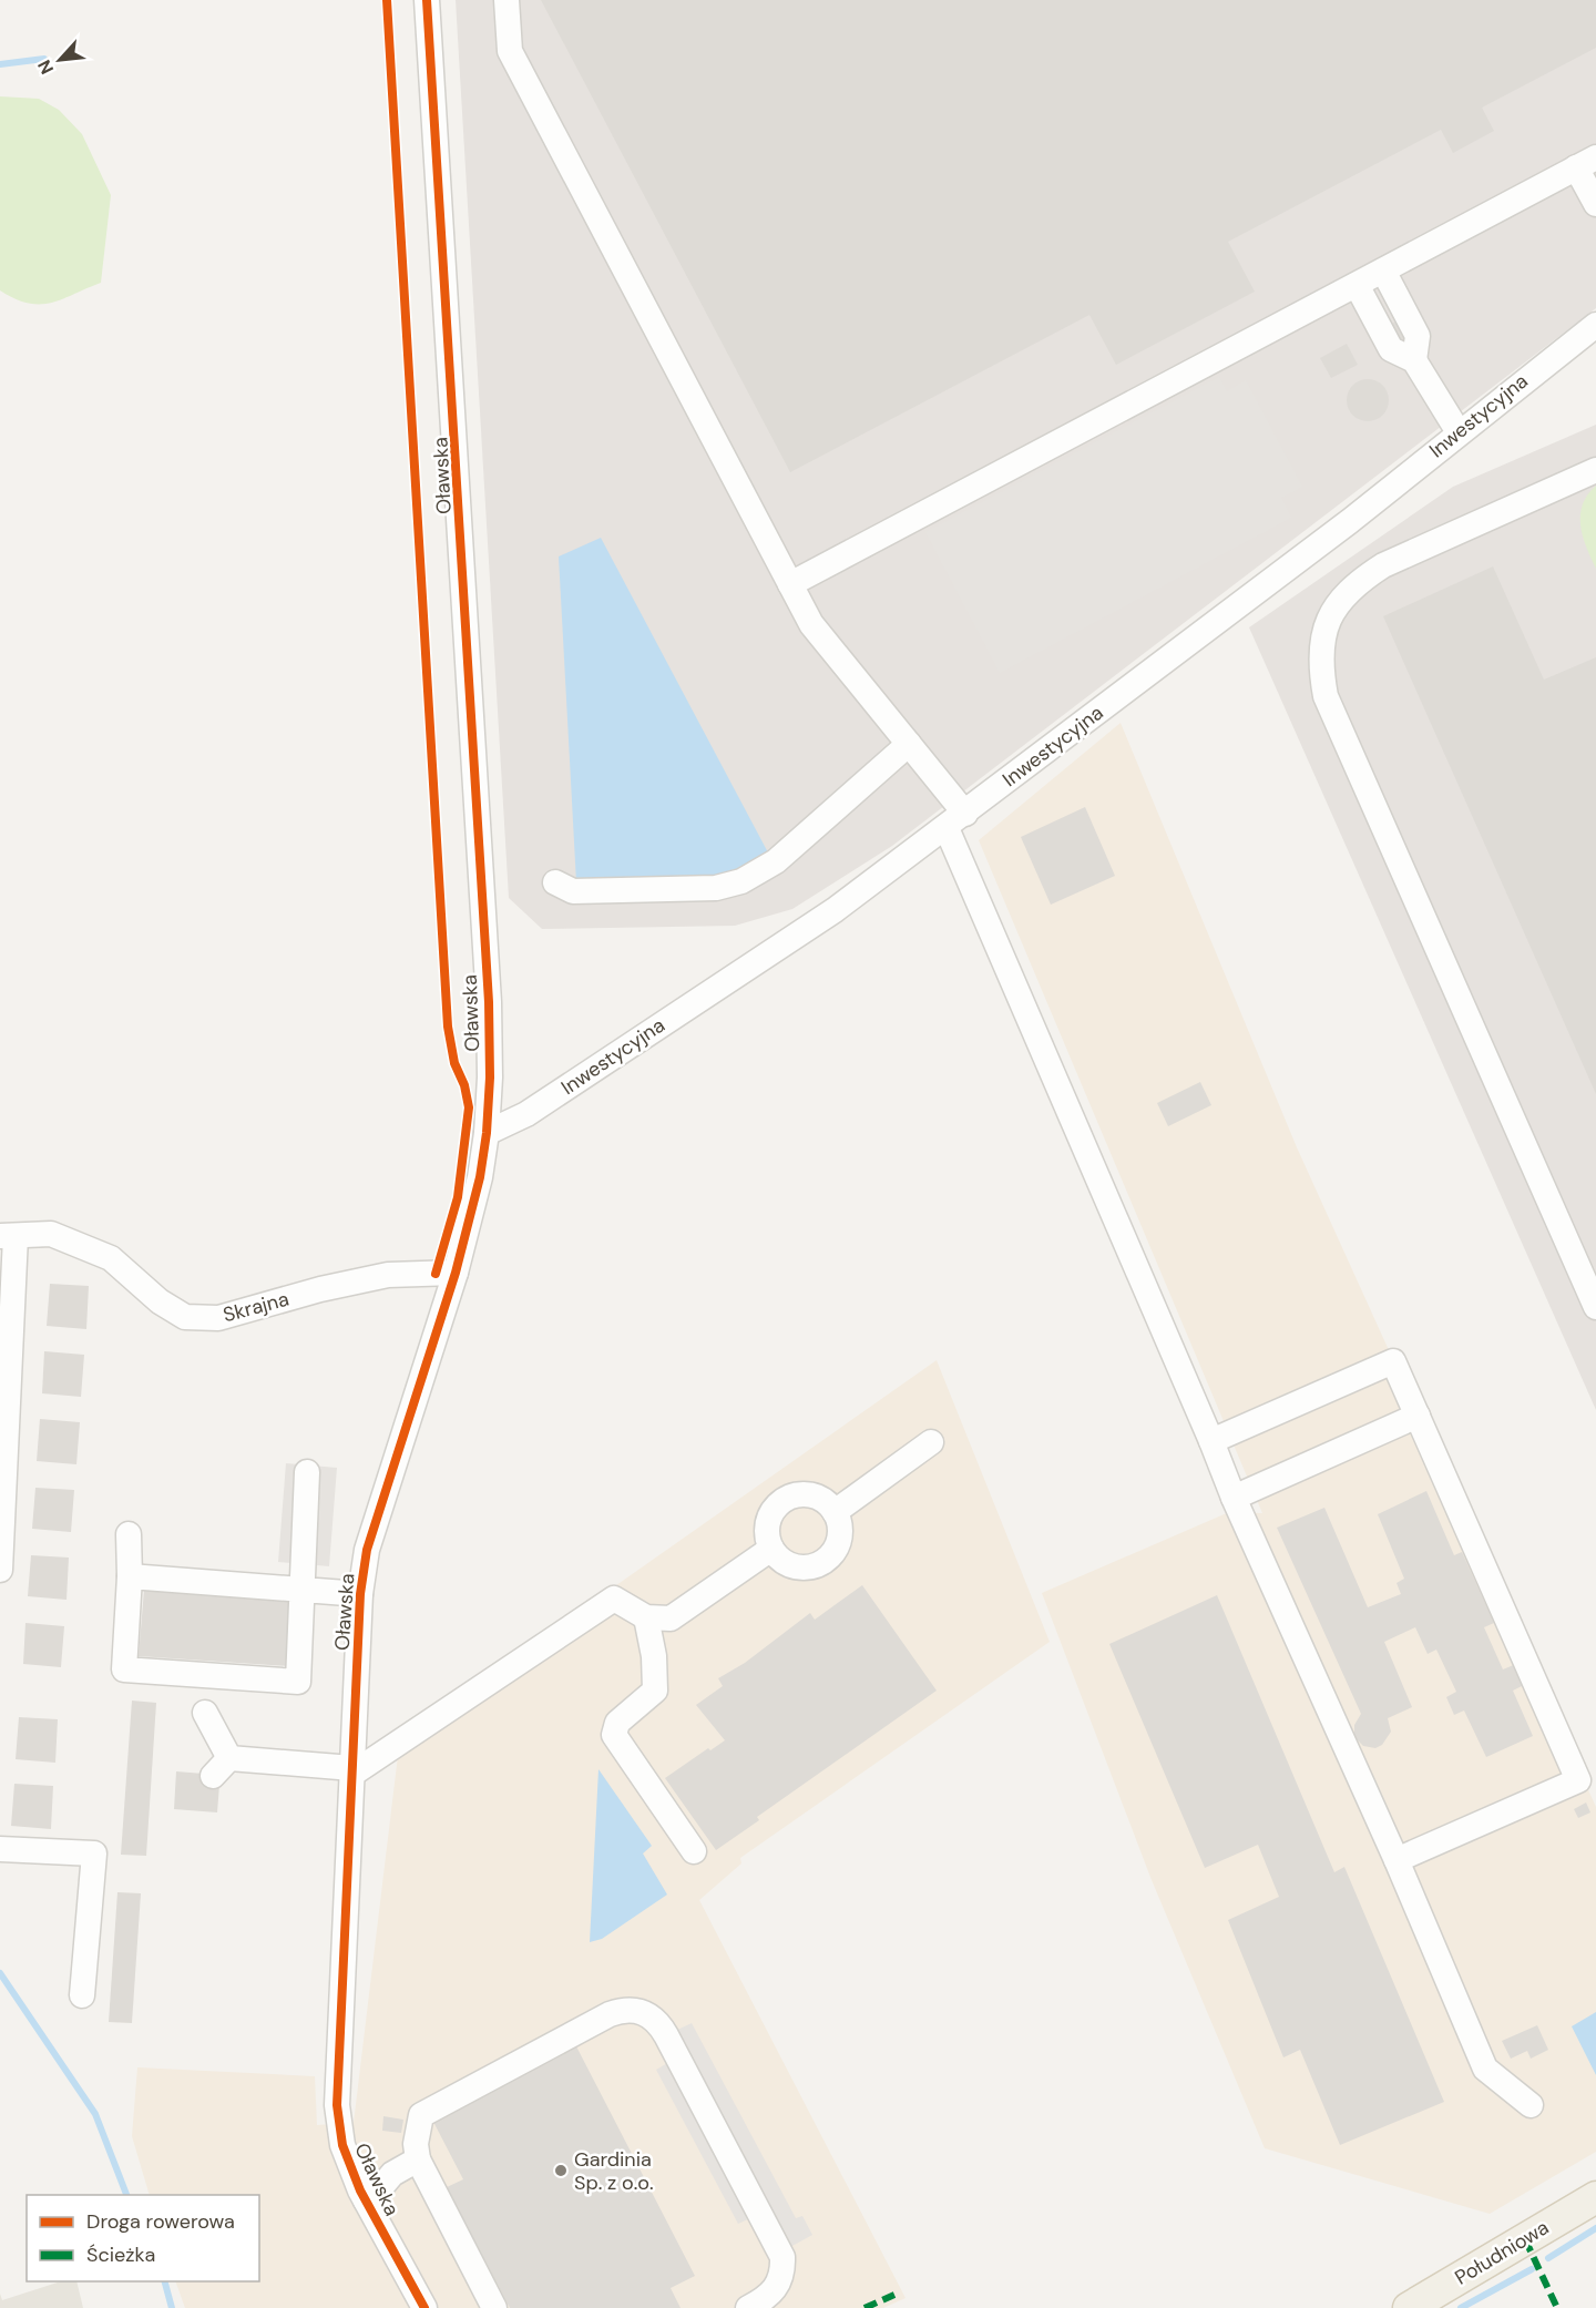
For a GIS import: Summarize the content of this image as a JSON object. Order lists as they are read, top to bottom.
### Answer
{
  "streets": {
    "main road": ["Południowa"],
    "street": ["Inwestycyjna", "Oławska", "Skrajna"]
  },
  "crossings": [
    ["Inwestycyjna", "Oławska"],
    ["Oławska", "Skrajna"]
  ],
  "places": ["Gardinia Sp. z o.o."],
  "legend": ["Droga rowerowa", "Ścieżka"],
  "north": "bottom left"
}
